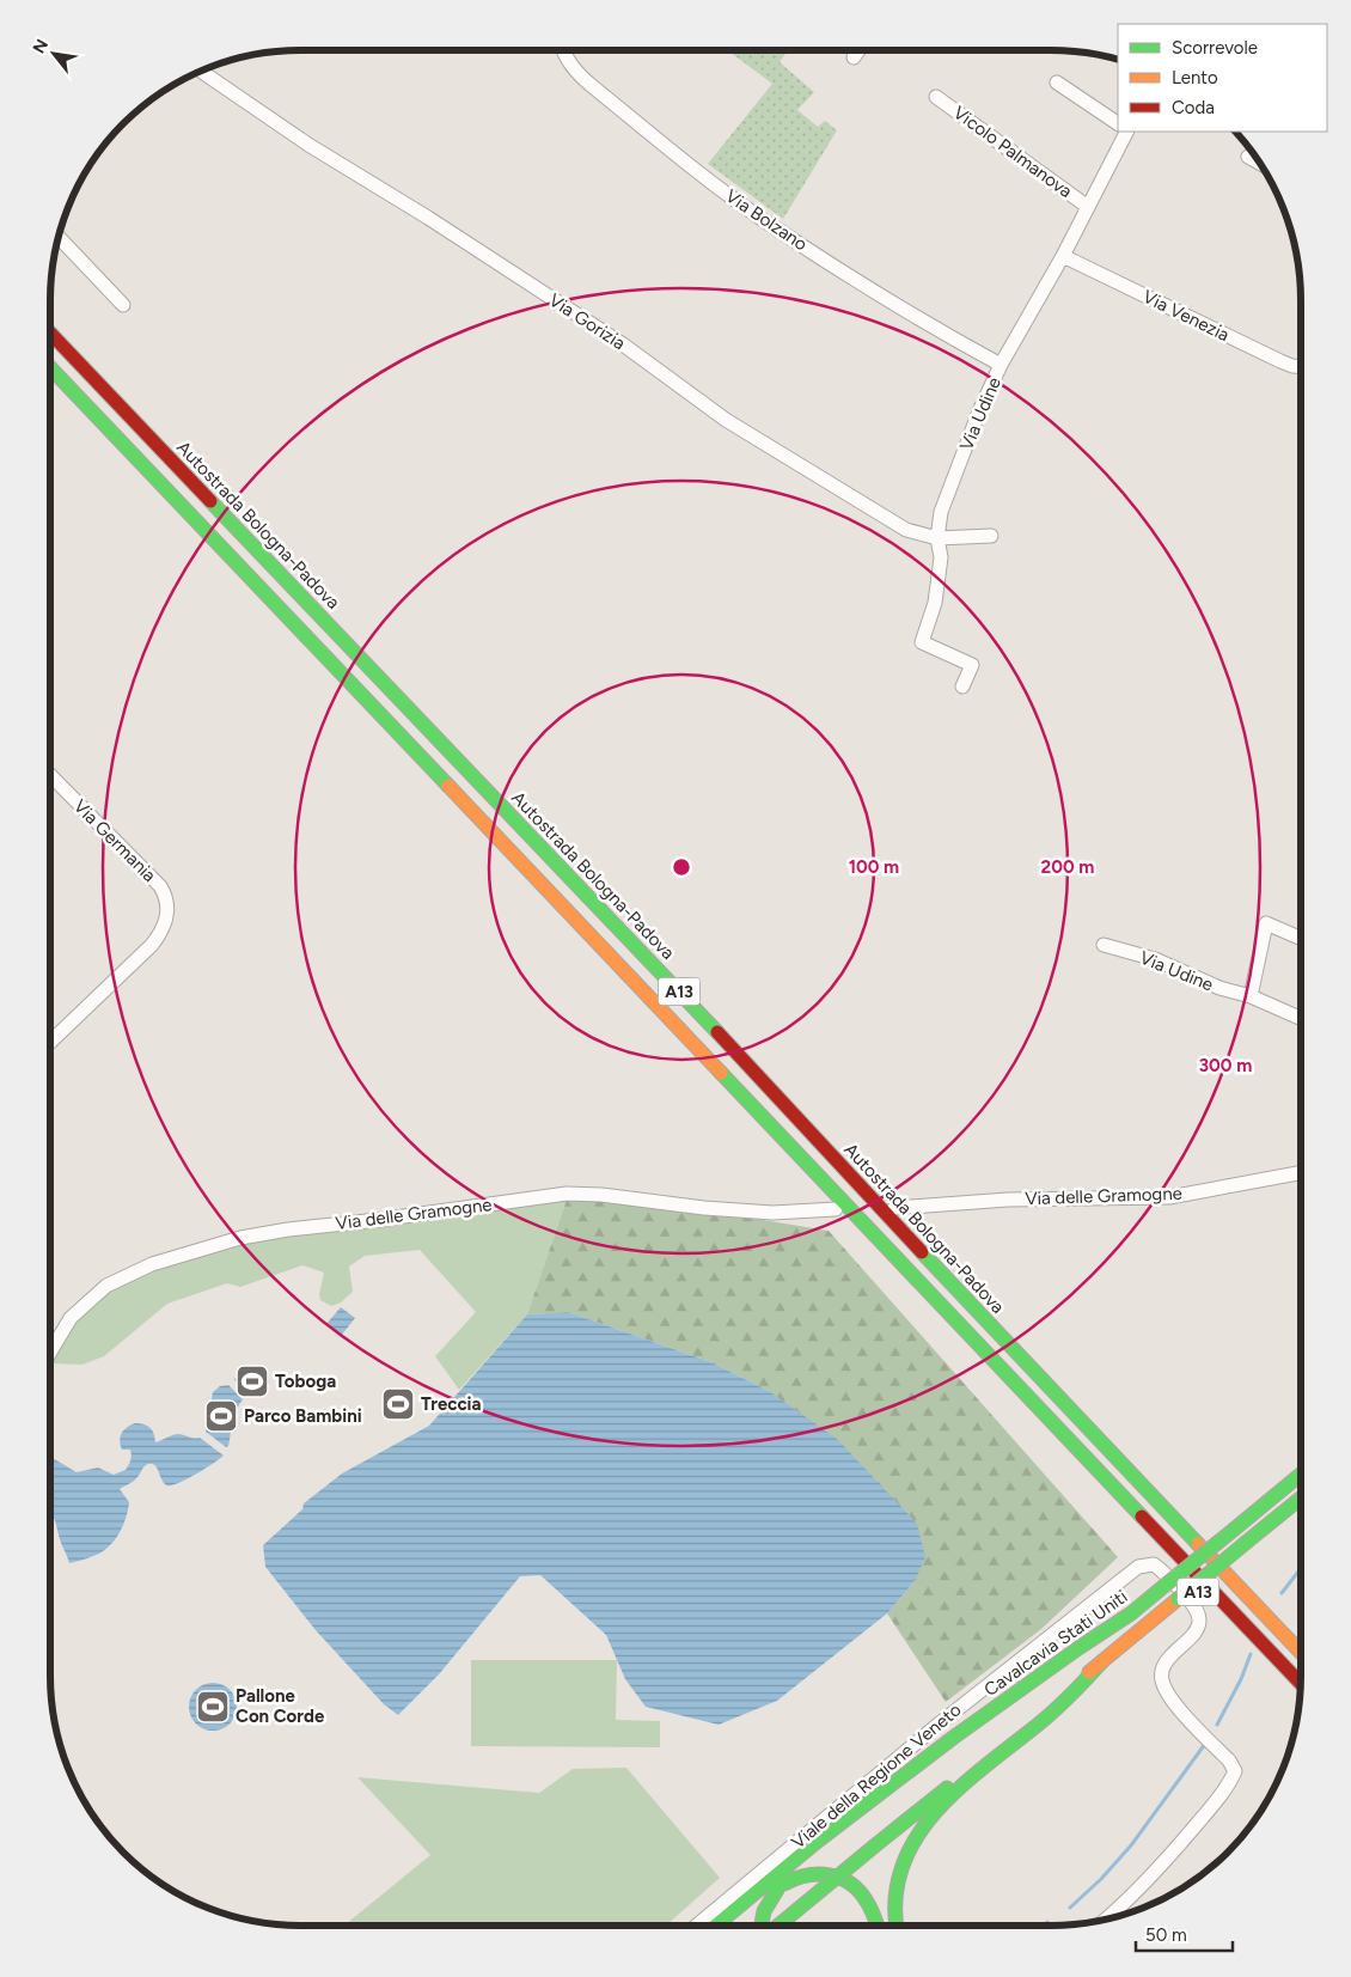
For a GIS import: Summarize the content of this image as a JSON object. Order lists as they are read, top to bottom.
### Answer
{
  "streets": {
    "main road": ["Autostrada Bologna-Padova", "A13", "Cavalcavia Stati Uniti"],
    "street": [
      "Vicolo Palmanova",
      "Via Bolzano",
      "Via Venezia",
      "Via Gorizia",
      "Via Udine",
      "Via Germania",
      "Via delle Gramogne",
      "Viale della Regione Veneto"
    ]
  },
  "crossings": [
    ["Vicolo Palmanova", "Via Udine"],
    ["Via Bolzano", "Via Udine"],
    ["Via Venezia", "Via Udine"],
    ["Via Gorizia", "Via Udine"]
  ],
  "places": {
    "sports": [
      "Toboga",
      "Treccia",
      "Parco Bambini",
      "Pallone Con Corde"
    ]
  },
  "legend": ["Scorrevole", "Lento", "Coda"],
  "scale_bar": "50 m",
  "north": "top left",
  "rings": ["100 m", "200 m", "300 m"]
}
